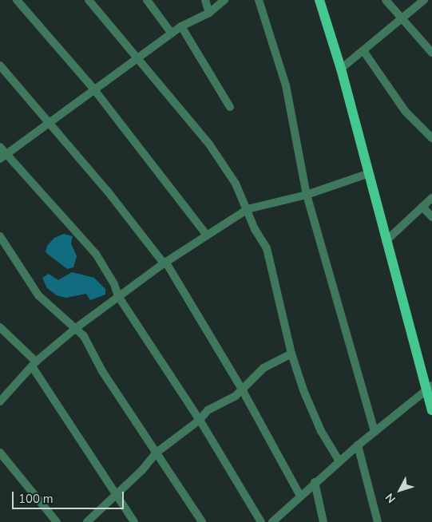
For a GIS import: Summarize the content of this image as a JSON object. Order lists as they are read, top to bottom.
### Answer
{
  "scale_bar": "100 m",
  "north": "bottom left"
}
